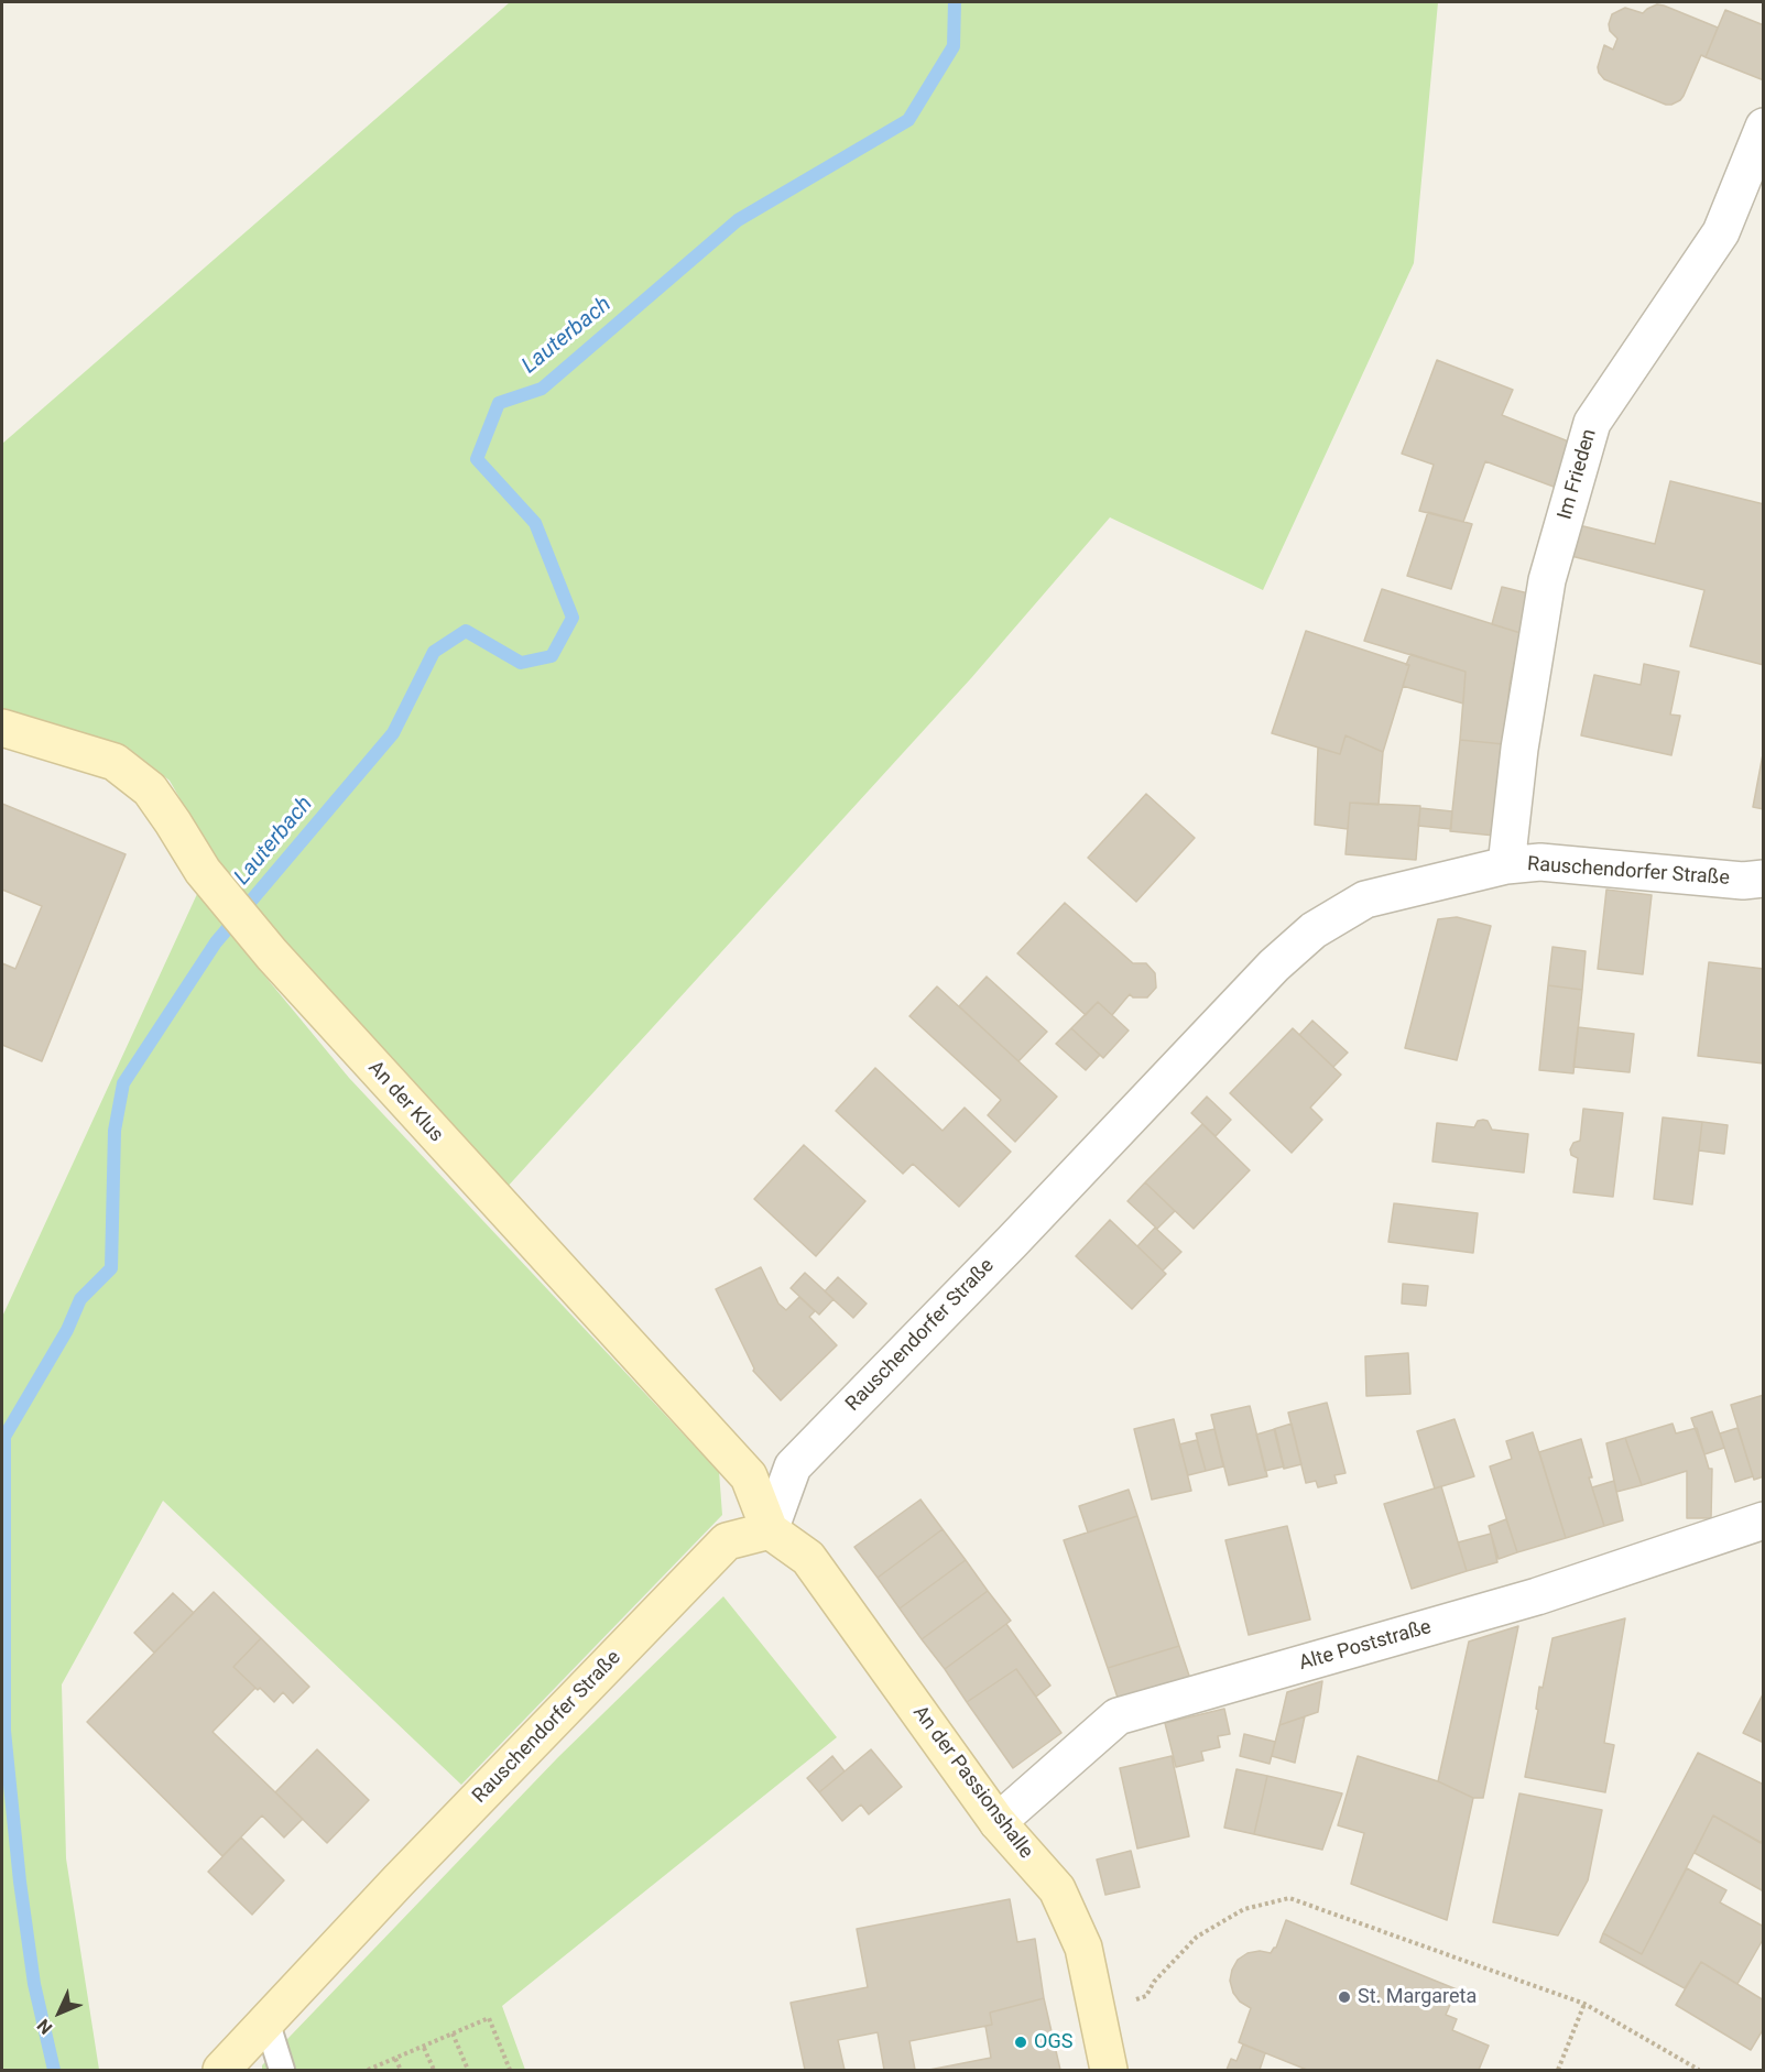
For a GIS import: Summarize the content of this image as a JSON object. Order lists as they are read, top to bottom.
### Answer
{
  "streets": {
    "street": [
      "Im Frieden",
      "Rauschendorfer Straße",
      "An der Klus",
      "Alte Poststraße",
      "An der Passionshalle"
    ]
  },
  "crossings": [
    ["Im Frieden", "Rauschendorfer Straße"],
    ["Rauschendorfer Straße", "An der Klus"],
    ["Rauschendorfer Straße", "An der Passionshalle"],
    ["An der Klus", "An der Passionshalle"],
    ["Alte Poststraße", "An der Passionshalle"]
  ],
  "water": ["Lauterbach"],
  "places": ["St. Margareta", "OGS"],
  "north": "bottom left"
}
